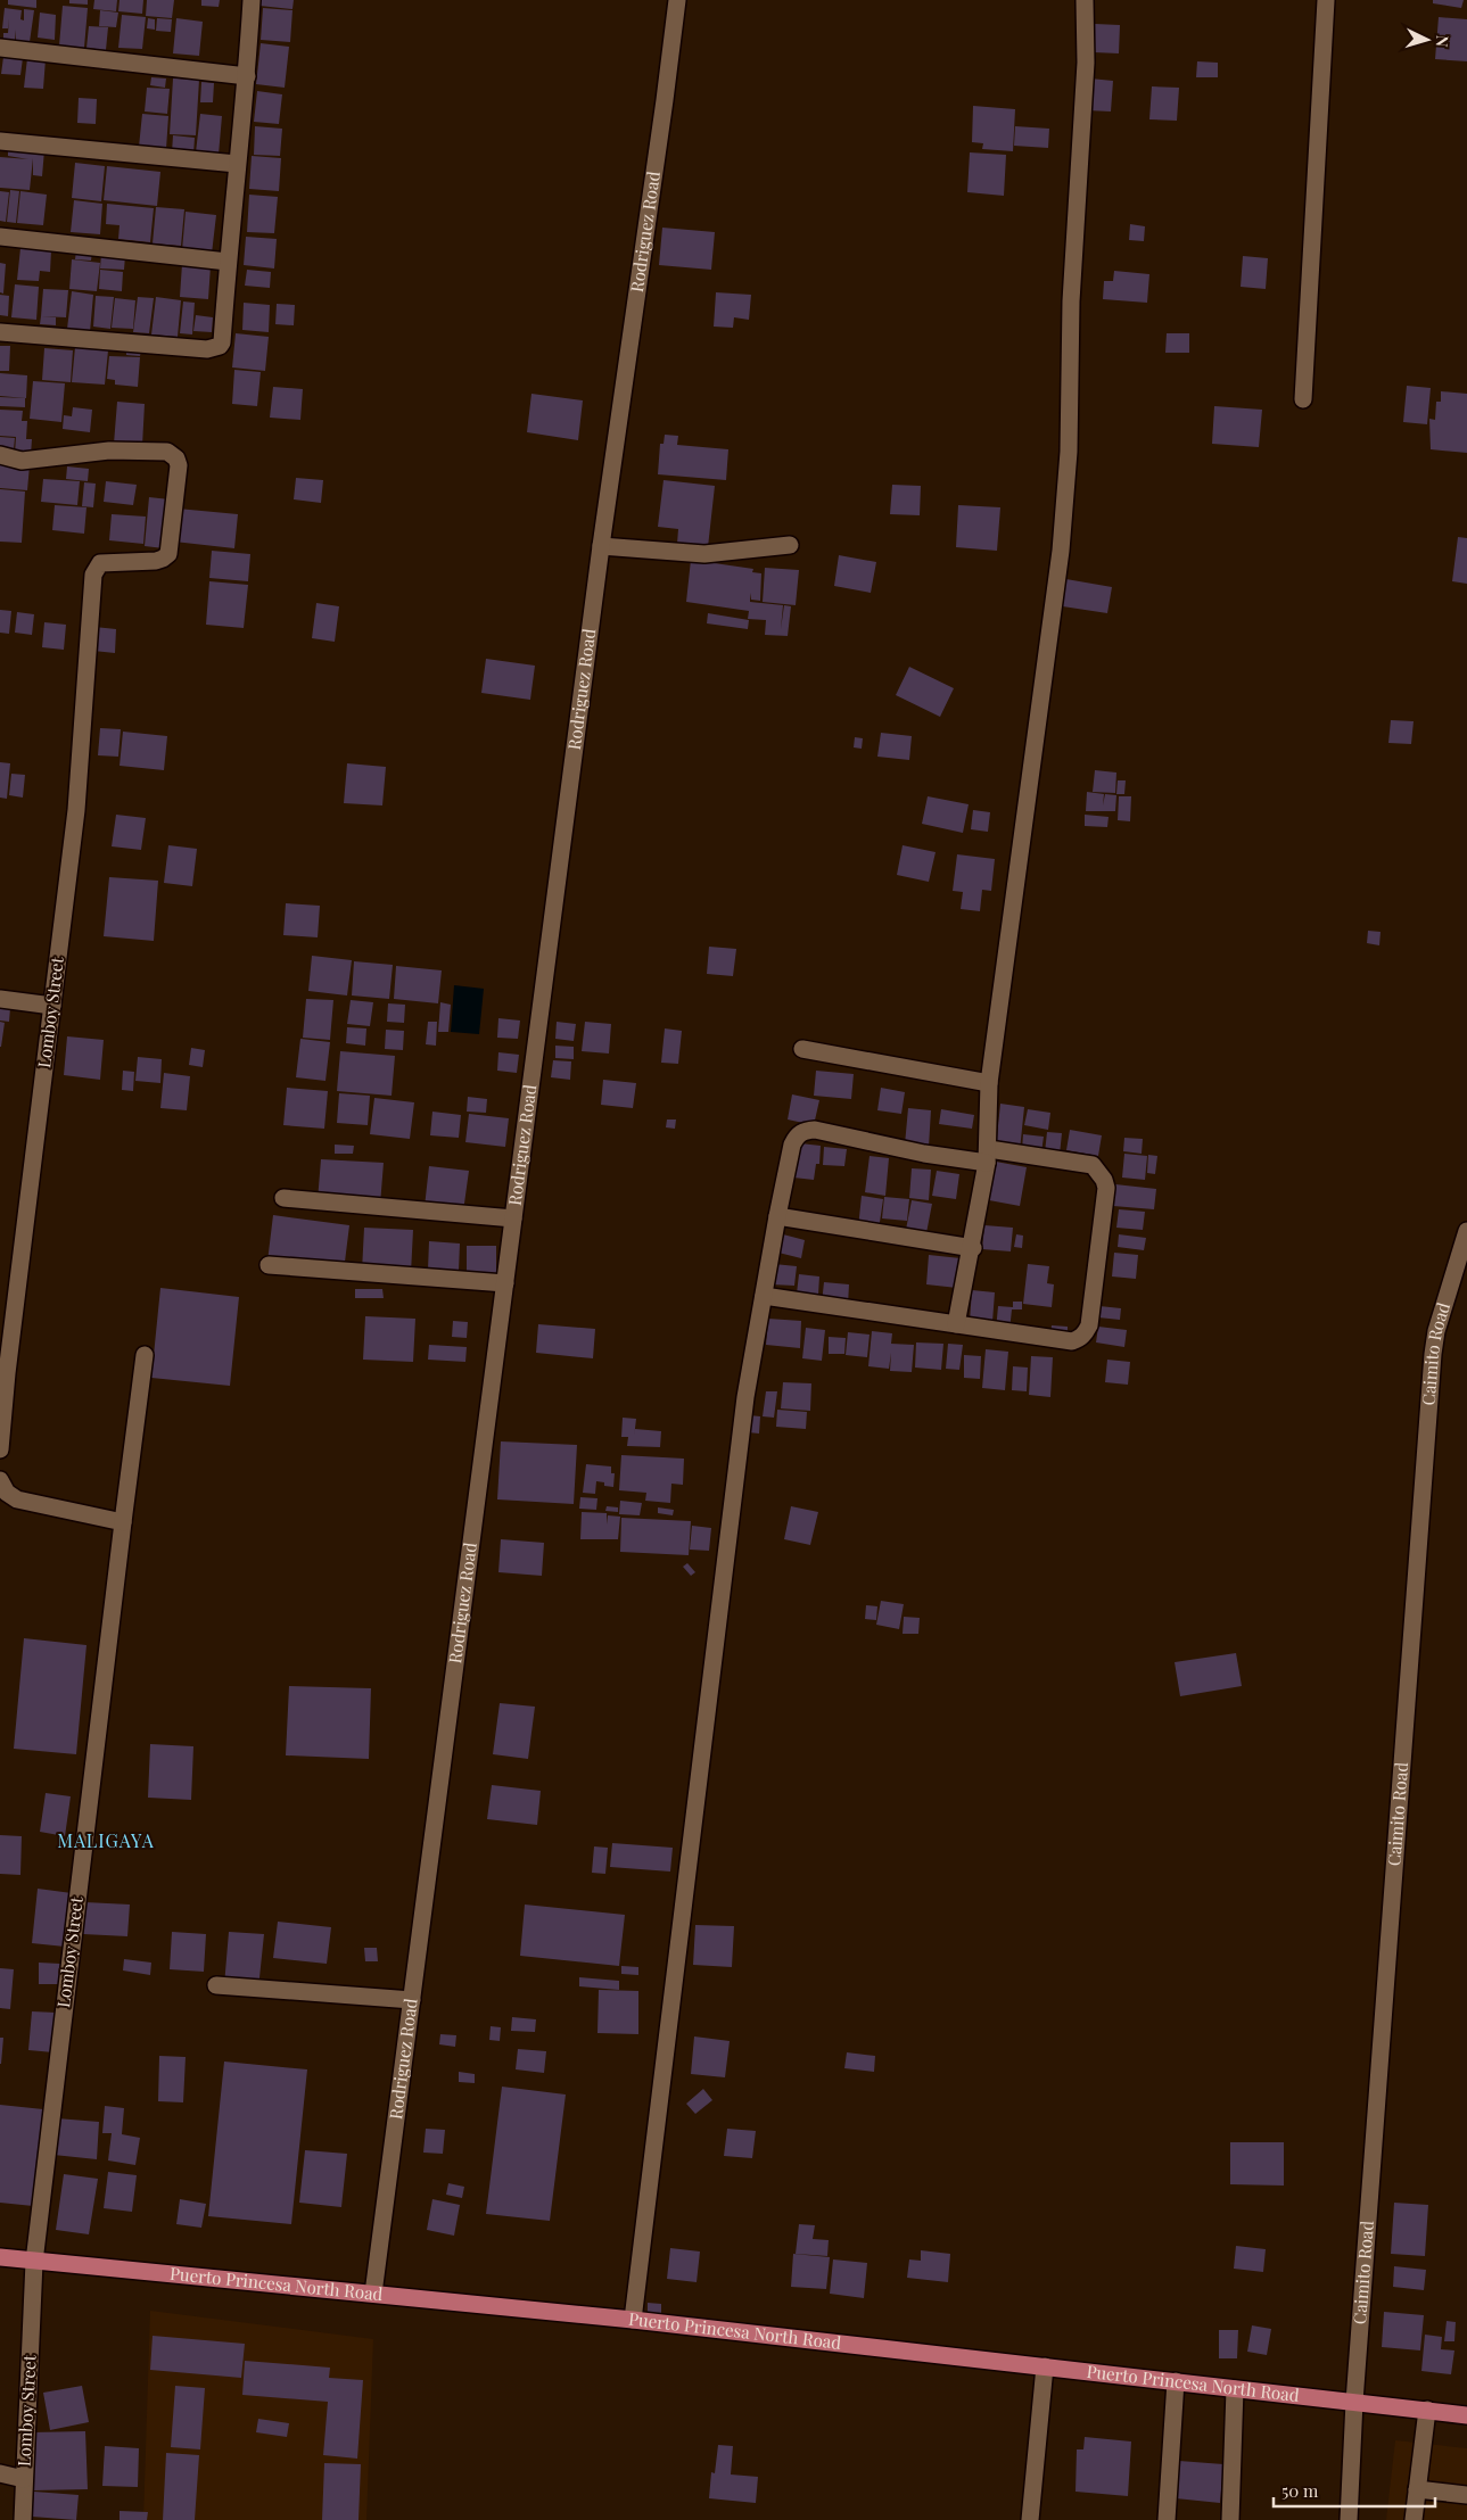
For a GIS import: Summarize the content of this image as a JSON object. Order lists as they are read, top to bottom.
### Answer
{
  "streets": {
    "main road": ["Puerto Princesa North Road"],
    "street": ["Rodriguez Road", "Lomboy Street", "Caimito Road"]
  },
  "crossings": [
    ["Rodriguez Road", "Puerto Princesa North Road"],
    ["Lomboy Street", "Puerto Princesa North Road"],
    ["Caimito Road", "Puerto Princesa North Road"]
  ],
  "districts": ["MALIGAYA"],
  "scale_bar": "50 m",
  "north": "right"
}
